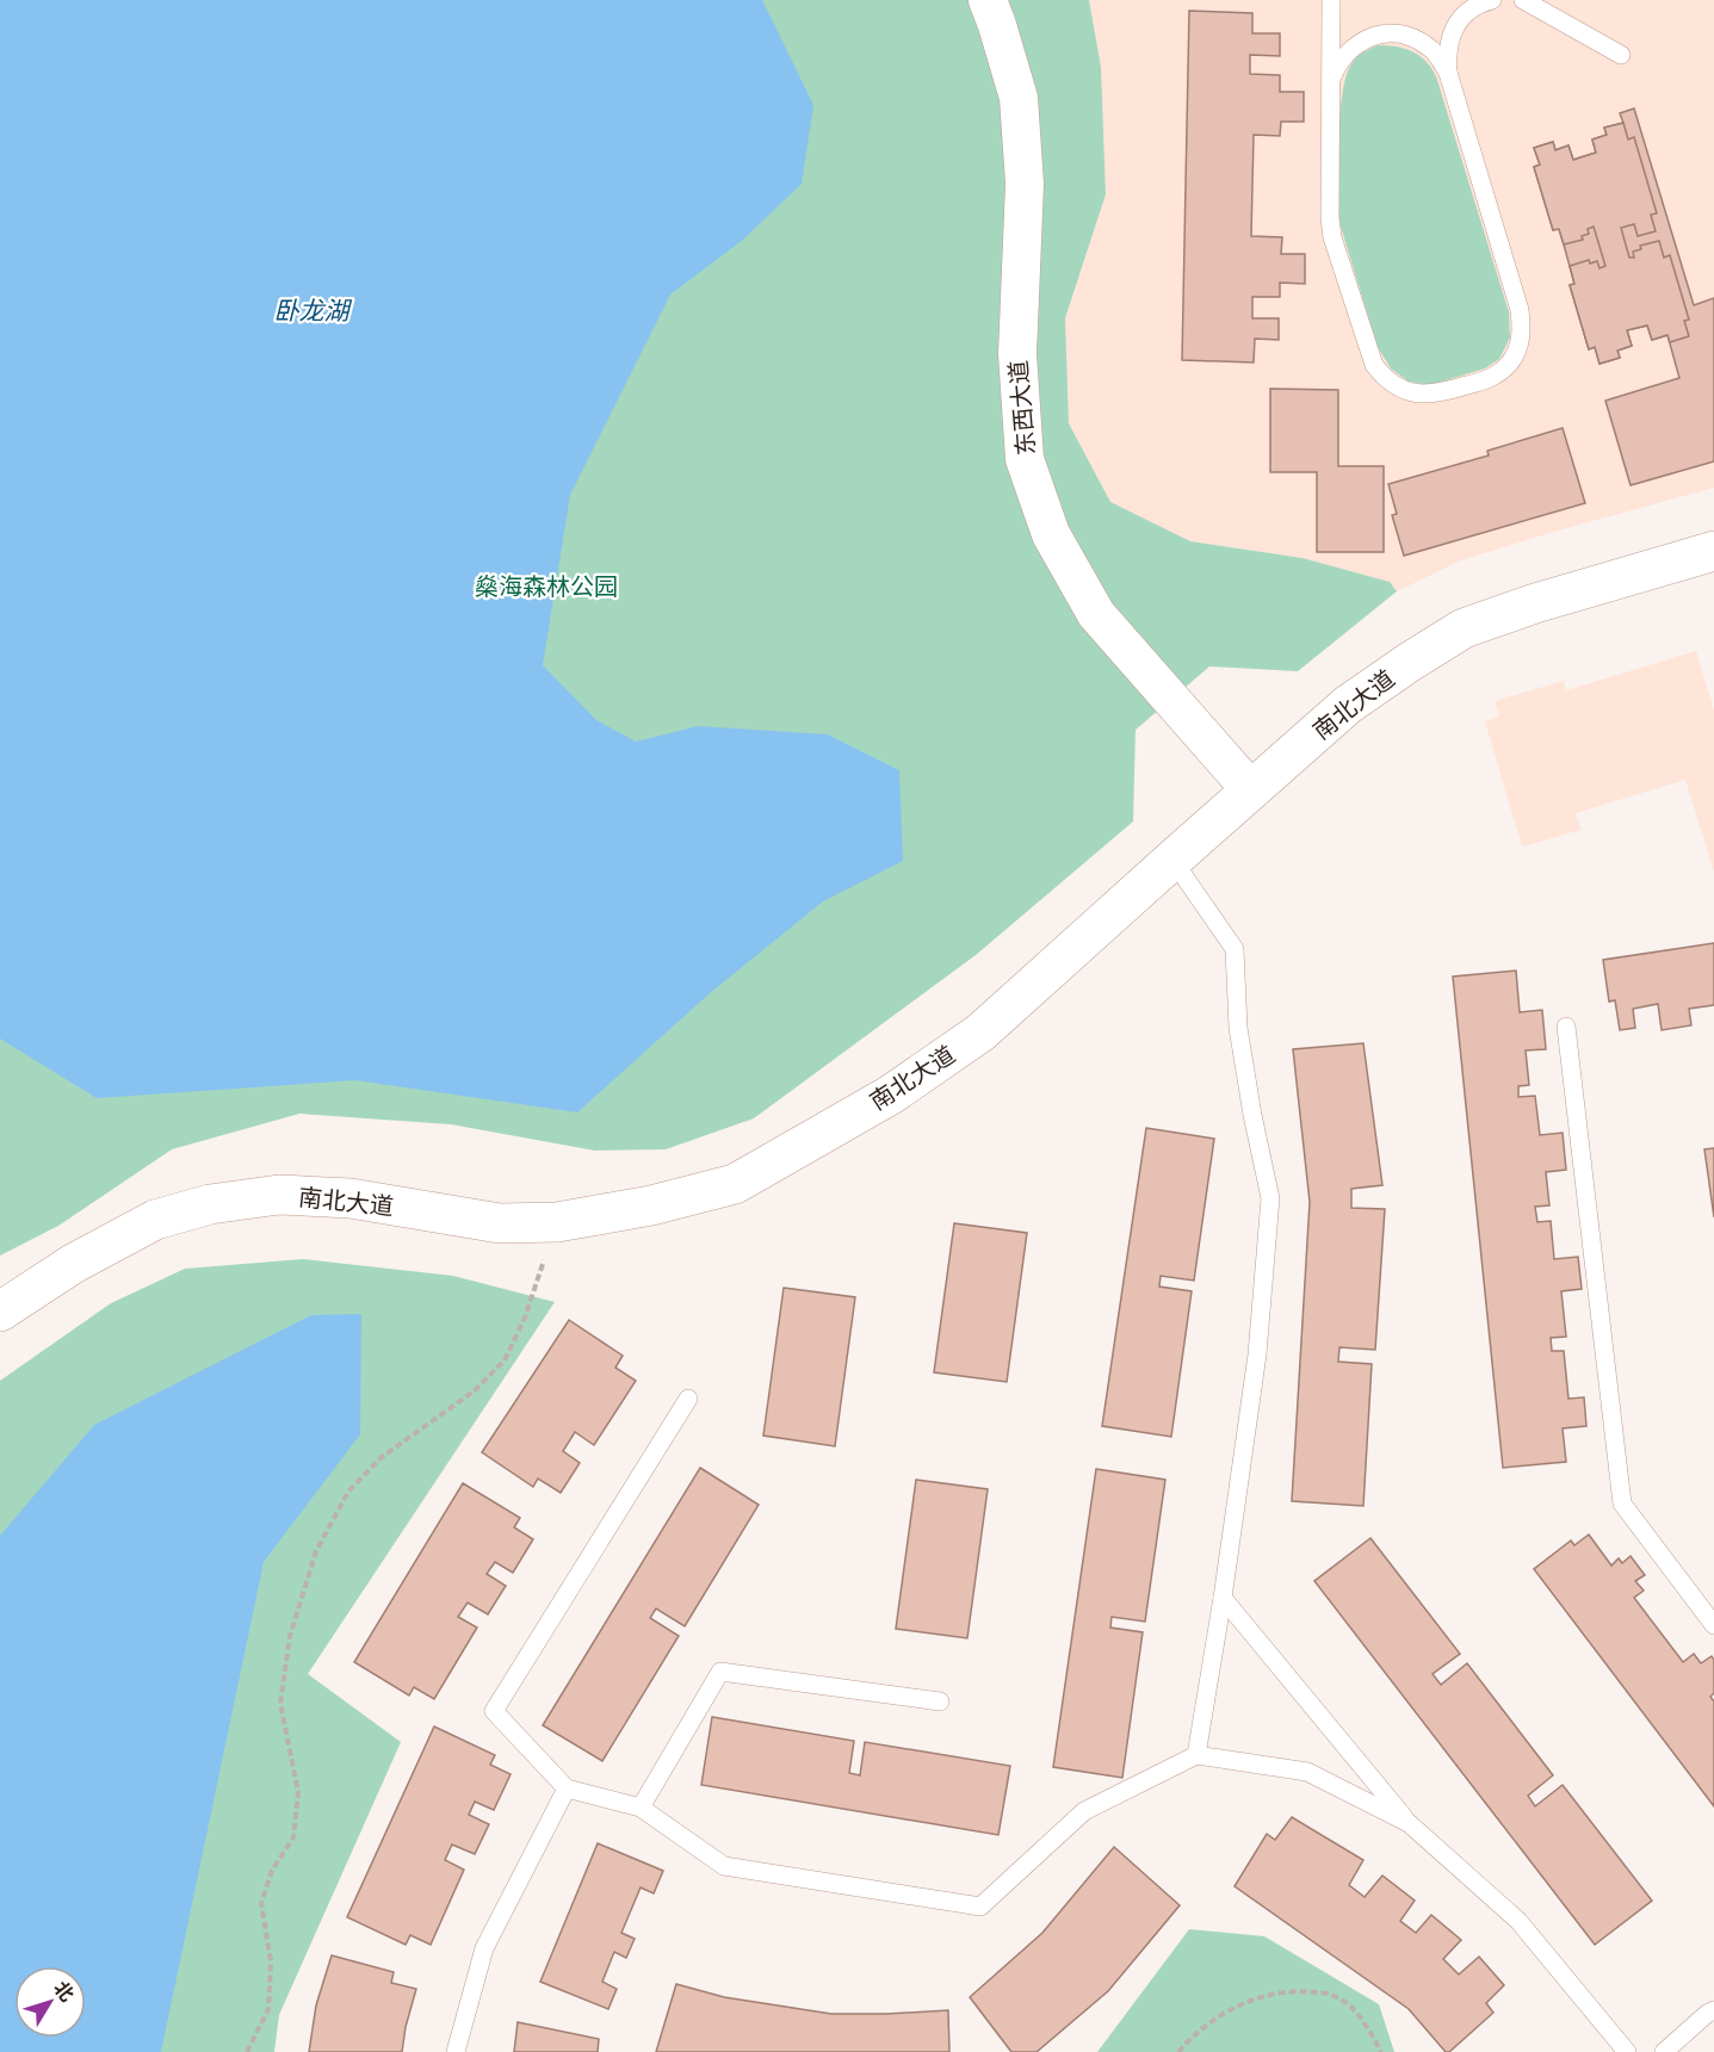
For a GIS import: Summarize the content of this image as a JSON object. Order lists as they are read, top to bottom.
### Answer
{
  "streets": {
    "street": ["东西大道", "南北大道"]
  },
  "crossings": [
    ["东西大道", "南北大道"]
  ],
  "water": ["卧龙湖"],
  "parks": ["燊海森林公园"],
  "north": "top right"
}
